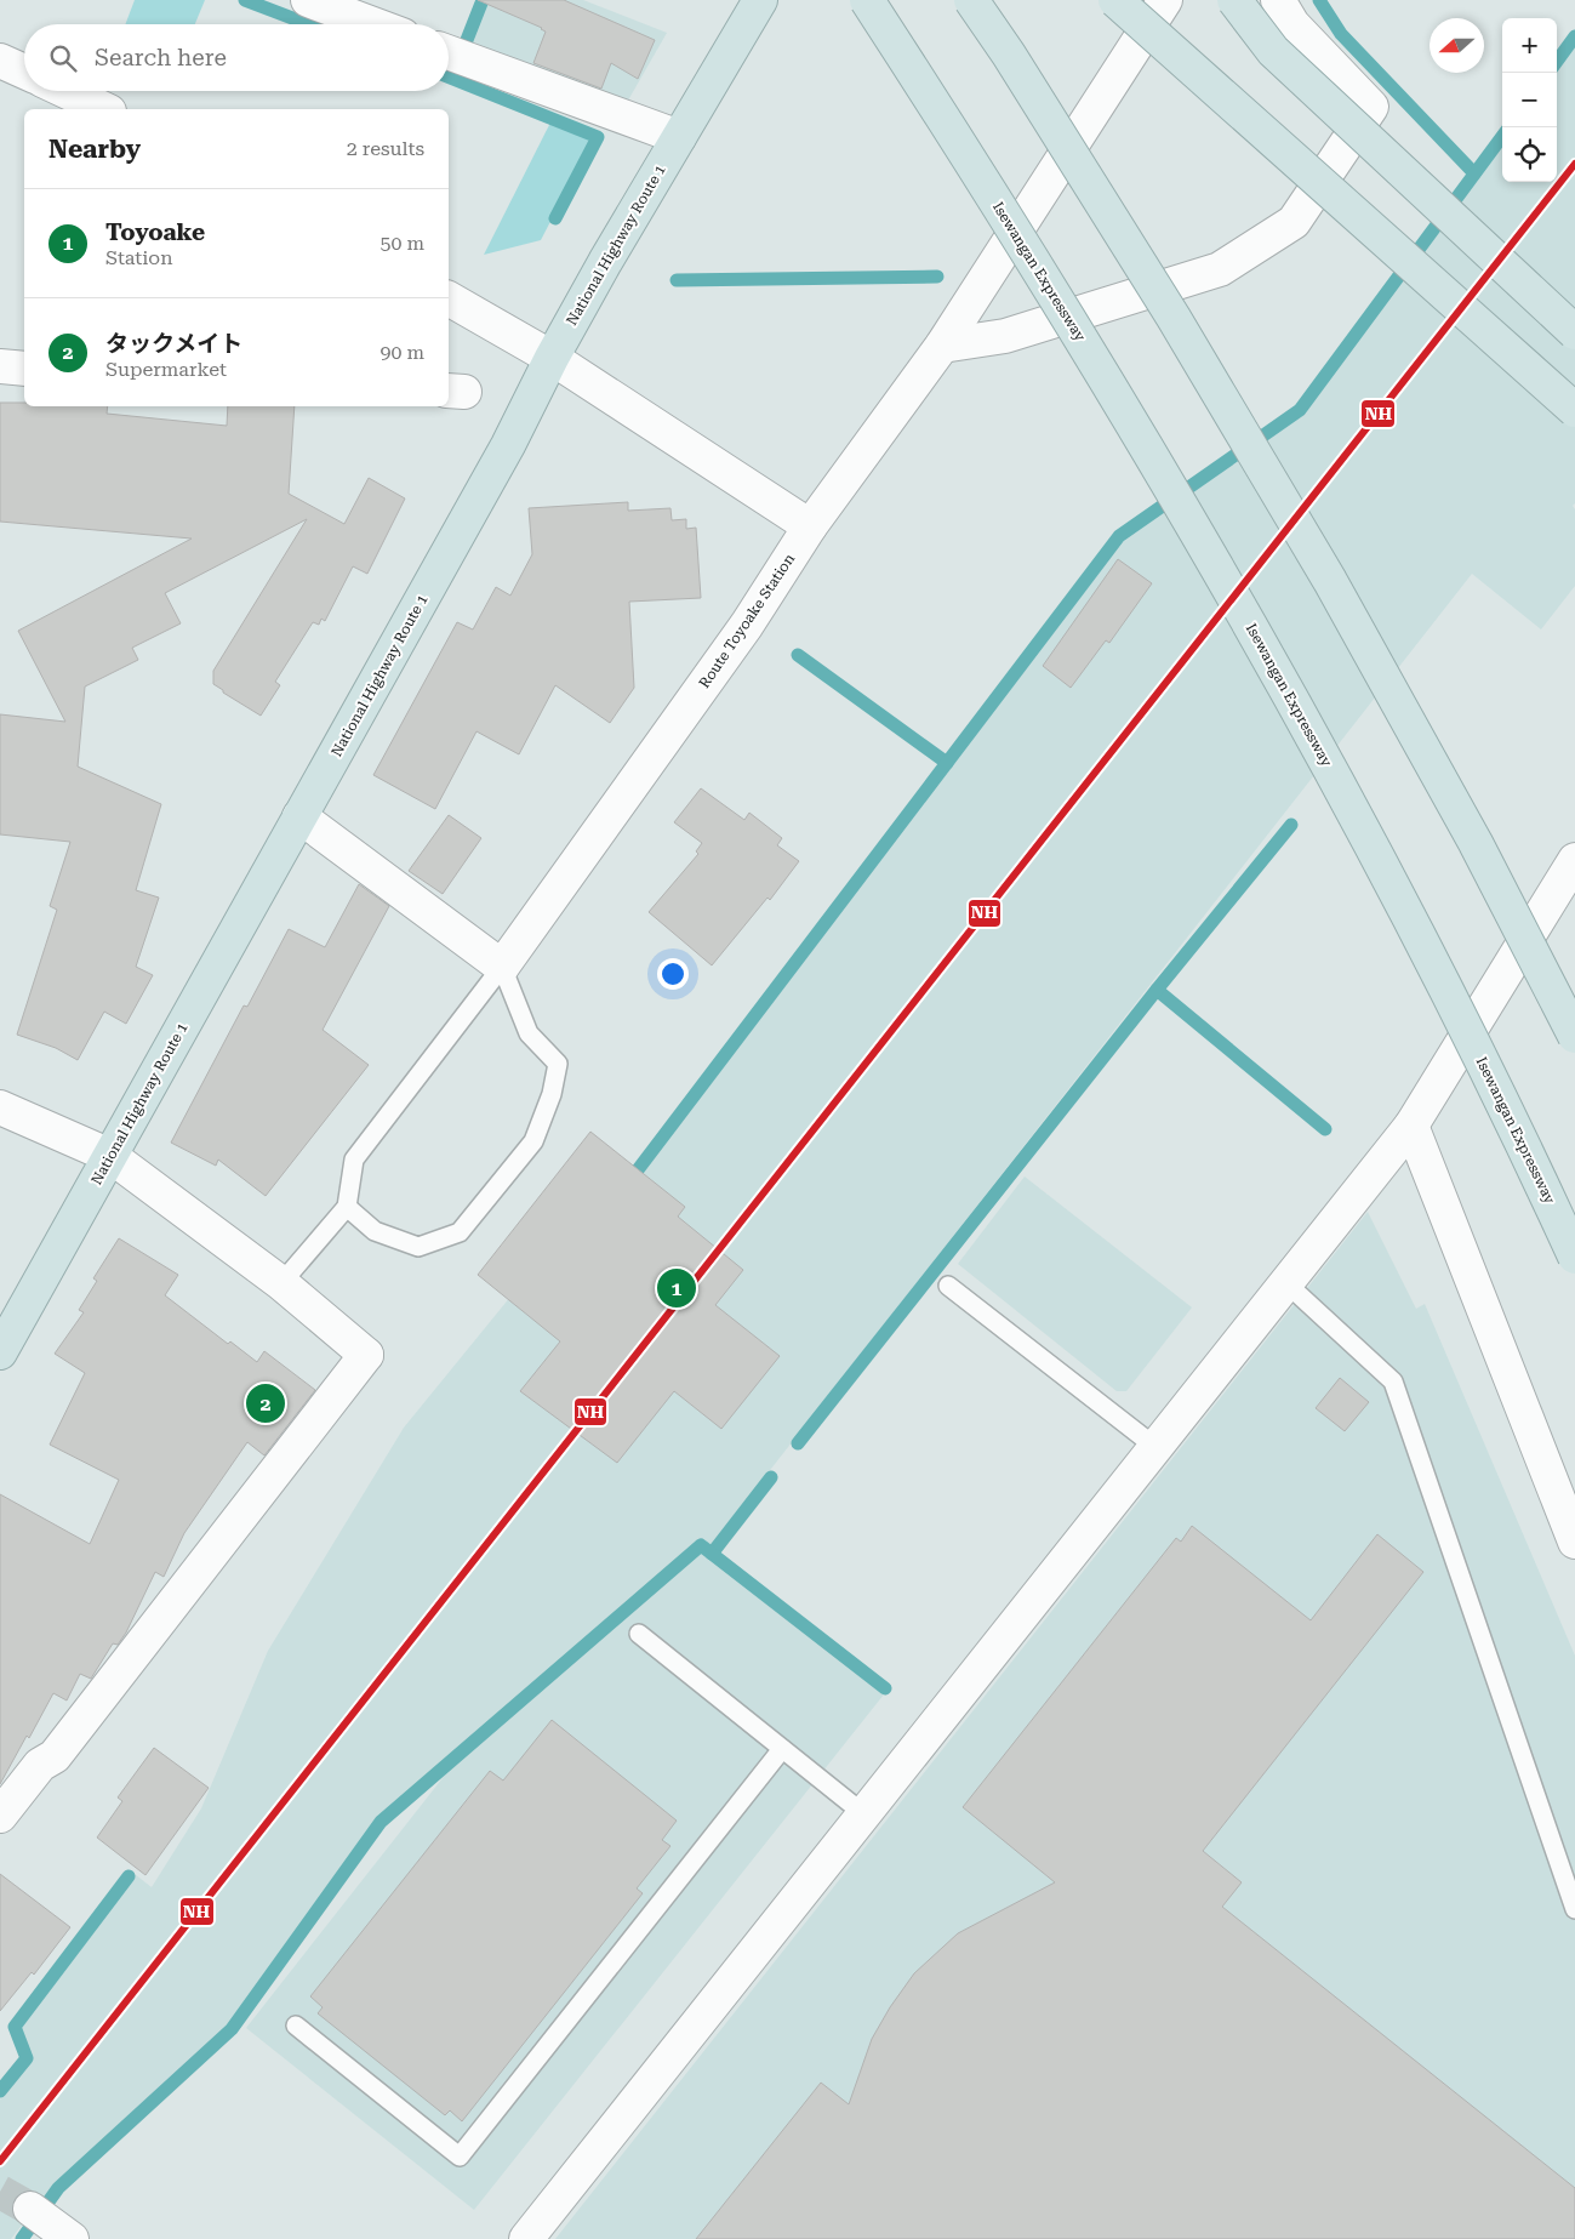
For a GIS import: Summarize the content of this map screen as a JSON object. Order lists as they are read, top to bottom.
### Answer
{
  "streets": {
    "highway": ["National Highway Route 1", "Isewangan Expressway"],
    "street": ["Route Toyoake Station"]
  },
  "lines": ["transit line NH"],
  "north": "left",
  "page": {
    "map_buttons": ["+", "−"],
    "search": "Search here",
    "heading": ["Nearby", "2 results"],
    "list": [
      {
        "mark": "1",
        "name": "Toyoake",
        "note": "Station",
        "value": "50 m"
      },
      {
        "mark": "2",
        "name": "タックメイト",
        "note": "Supermarket",
        "value": "90 m"
      }
    ],
    "pins": ["1", "2"]
  }
}
